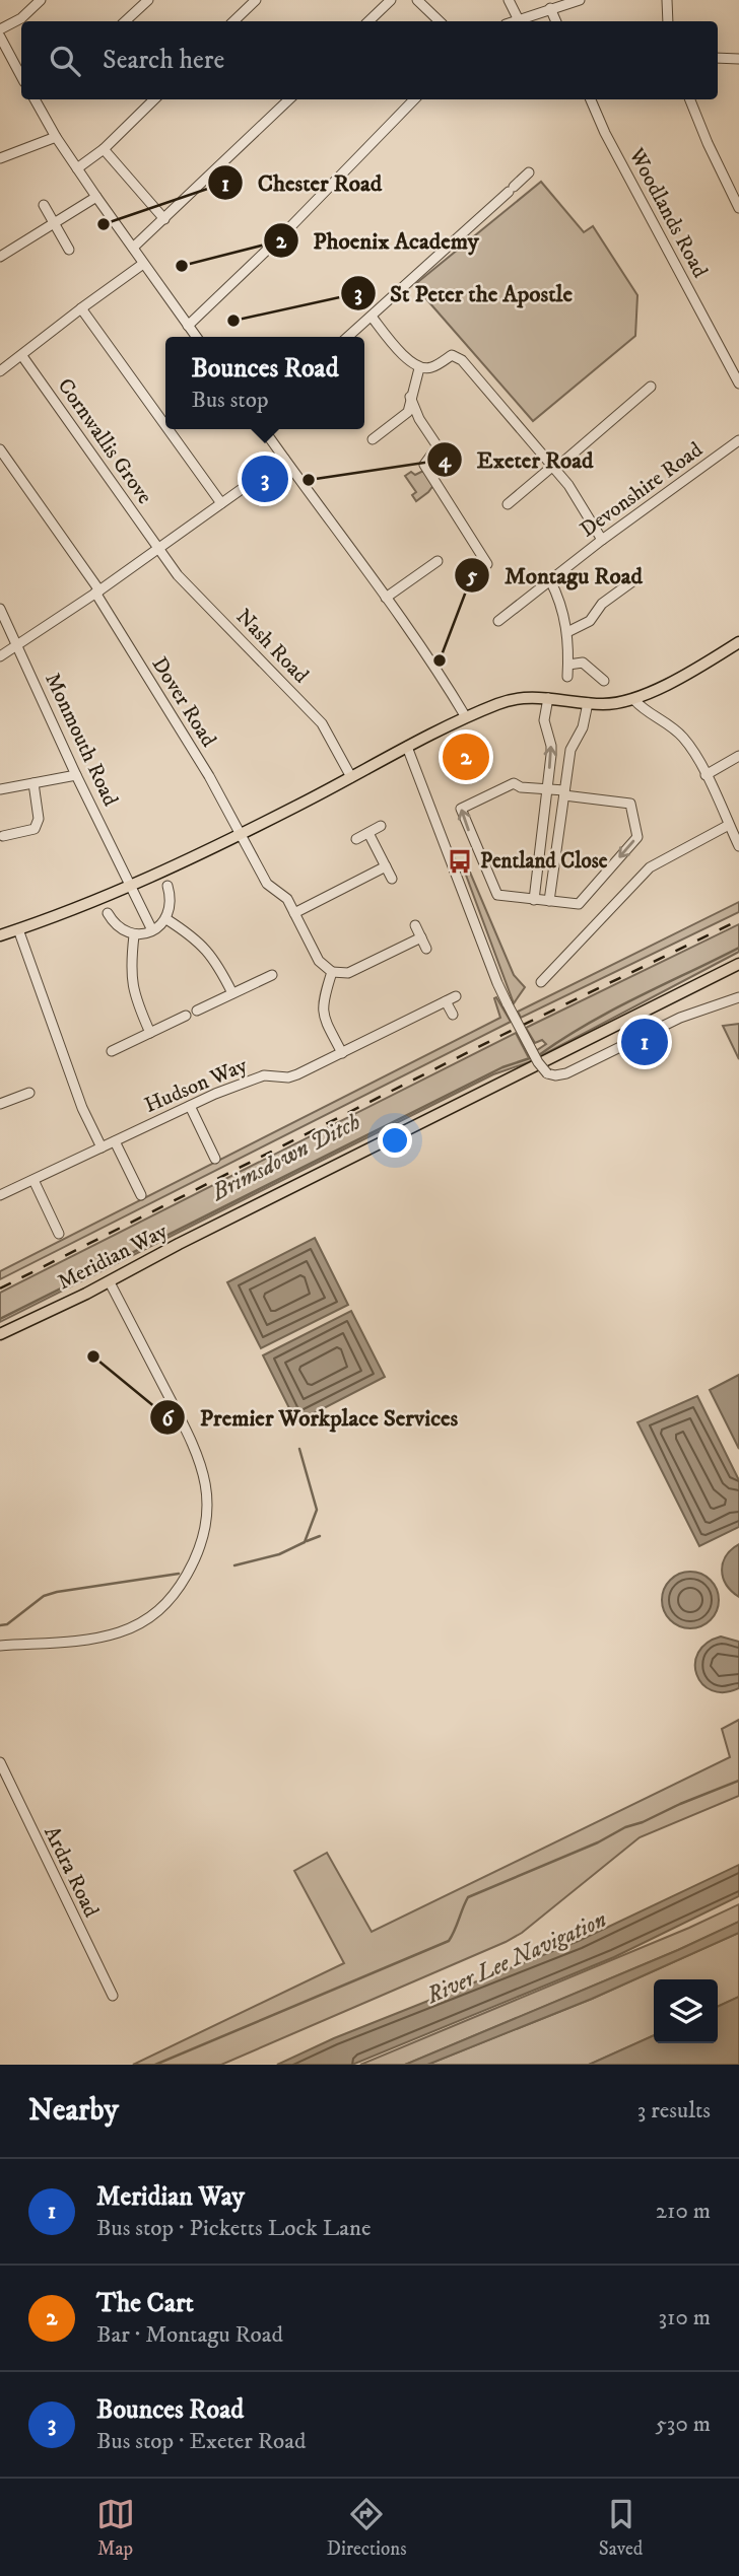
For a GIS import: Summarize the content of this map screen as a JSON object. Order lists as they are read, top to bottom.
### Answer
{
  "streets": {
    "main road": ["Meridian Way"],
    "street": [
      "Woodlands Road",
      "Cornwallis Grove",
      "Devonshire Road",
      "Nash Road",
      "Dover Road",
      "Monmouth Road",
      "Hudson Way",
      "Ardra Road"
    ]
  },
  "crossings": [
    ["Cornwallis Grove", "Nash Road"]
  ],
  "water": ["Brimsdown Ditch", "River Lee Navigation"],
  "places": {
    "other": [
      "Chester Road",
      "Phoenix Academy",
      "St Peter the Apostle",
      "Exeter Road",
      "Montagu Road",
      "Premier Workplace Services"
    ],
    "bus stop": ["Pentland Close"]
  },
  "page": {
    "search": "Search here",
    "popup": ["Bounces Road", "Bus stop"],
    "pins": ["3", "2", "1"],
    "heading": ["Nearby", "3 results"],
    "list": [
      {
        "mark": "1",
        "name": "Meridian Way",
        "note": "Bus stop · Picketts Lock Lane",
        "value": "210 m"
      },
      {
        "mark": "2",
        "name": "The Cart",
        "note": "Bar · Montagu Road",
        "value": "310 m"
      },
      {
        "mark": "3",
        "name": "Bounces Road",
        "note": "Bus stop · Exeter Road",
        "value": "530 m"
      }
    ],
    "nav": ["Map", "Directions", "Saved"]
  }
}
